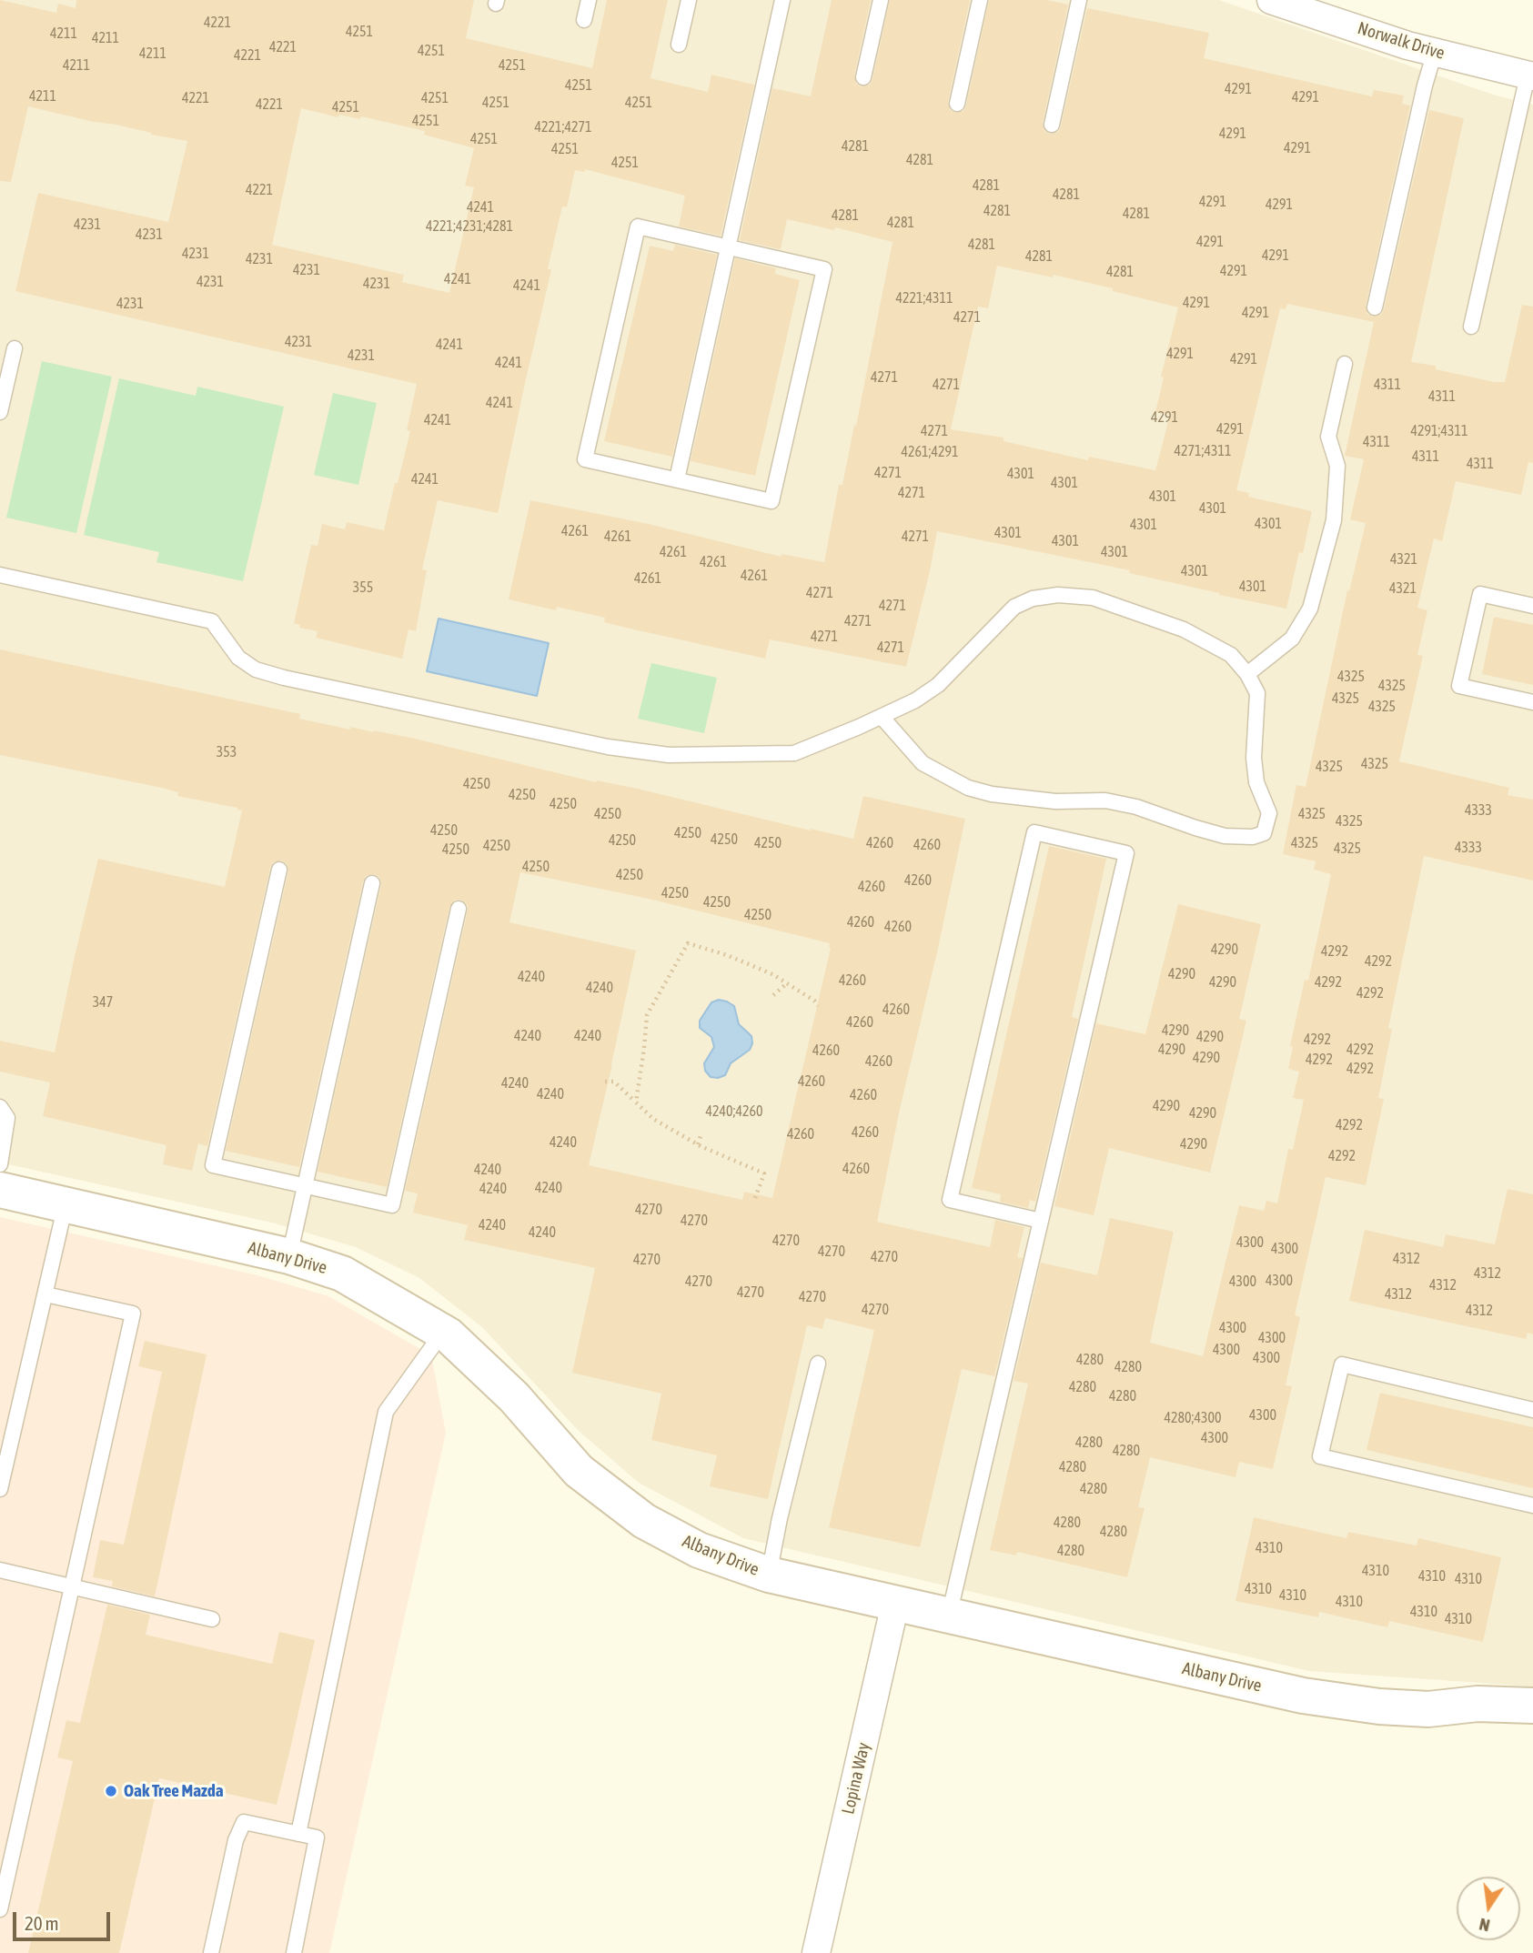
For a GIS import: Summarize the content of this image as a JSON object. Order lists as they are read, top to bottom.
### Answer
{
  "streets": {
    "street": ["Norwalk Drive", "Albany Drive", "Lopina Way"]
  },
  "crossings": [
    ["Albany Drive", "Lopina Way"]
  ],
  "places": ["Oak Tree Mazda"],
  "house_numbers": [
    "4221",
    "4251",
    "4211",
    "4211",
    "4221",
    "4251",
    "4211",
    "4221",
    "4211",
    "4251",
    "4251",
    "4291",
    "4211",
    "4291",
    "4221",
    "4251",
    "4251",
    "4251",
    "4221",
    "4251",
    "4251",
    "4221;4271",
    "4291",
    "4251",
    "4281",
    "4291",
    "4251",
    "4281",
    "4251",
    "4281",
    "4221",
    "4281",
    "4291",
    "4291",
    "4241",
    "4281",
    "4281",
    "4281",
    "4281",
    "4231",
    "4221;4231;4281",
    "4231",
    "4291",
    "4281",
    "4231",
    "4291",
    "4281",
    "4231",
    "4231",
    "4291",
    "4281",
    "4241",
    "4231",
    "4231",
    "4241",
    "4221;4311",
    "4291",
    "4231",
    "4291",
    "4271",
    "4231",
    "4241",
    "4291",
    "4231",
    "4291",
    "4241",
    "4271",
    "4271",
    "4311",
    "4311",
    "4241",
    "4291",
    "4241",
    "4291",
    "4271",
    "4291;4311",
    "4311",
    "4271;4311",
    "4261;4291",
    "4311",
    "4311",
    "4271",
    "4301",
    "4241",
    "4301",
    "4271",
    "4301",
    "4301",
    "4301",
    "4301",
    "4261",
    "4301",
    "4261",
    "4271",
    "4301",
    "4261",
    "4301",
    "4321",
    "4261",
    "4301",
    "4261",
    "4261",
    "4301",
    "355",
    "4321",
    "4271",
    "4271",
    "4271",
    "4271",
    "4271",
    "4325",
    "4325",
    "4325",
    "4325",
    "353",
    "4325",
    "4325",
    "4250",
    "4250",
    "4250",
    "4333",
    "4250",
    "4325",
    "4325",
    "4250",
    "4250",
    "4250",
    "4250",
    "4250",
    "4260",
    "4325",
    "4260",
    "4250",
    "4333",
    "4325",
    "4250",
    "4250",
    "4250",
    "4260",
    "4260",
    "4250",
    "4250",
    "4250",
    "4260",
    "4260",
    "4290",
    "4292",
    "4292",
    "4290",
    "4240",
    "4260",
    "4290",
    "4292",
    "4240",
    "4292",
    "347",
    "4260",
    "4260",
    "4290",
    "4240",
    "4240",
    "4290",
    "4292",
    "4290",
    "4292",
    "4260",
    "4290",
    "4292",
    "4260",
    "4292",
    "4260",
    "4240",
    "4240",
    "4260",
    "4290",
    "4240;4260",
    "4290",
    "4292",
    "4260",
    "4260",
    "4240",
    "4290",
    "4292",
    "4260",
    "4240",
    "4240",
    "4240",
    "4270",
    "4270",
    "4240",
    "4240",
    "4270",
    "4300",
    "4300",
    "4270",
    "4270",
    "4312",
    "4270",
    "4312",
    "4300",
    "4270",
    "4300",
    "4312",
    "4270",
    "4312",
    "4270",
    "4270",
    "4312",
    "4300",
    "4300",
    "4300",
    "4300",
    "4280",
    "4280",
    "4280",
    "4280",
    "4300",
    "4280;4300",
    "4300",
    "4280",
    "4280",
    "4280",
    "4280",
    "4280",
    "4280",
    "4310",
    "4280",
    "4310",
    "4310",
    "4310",
    "4310",
    "4310",
    "4310",
    "4310",
    "4310"
  ],
  "scale_bar": "20 m",
  "north": "bottom"
}
